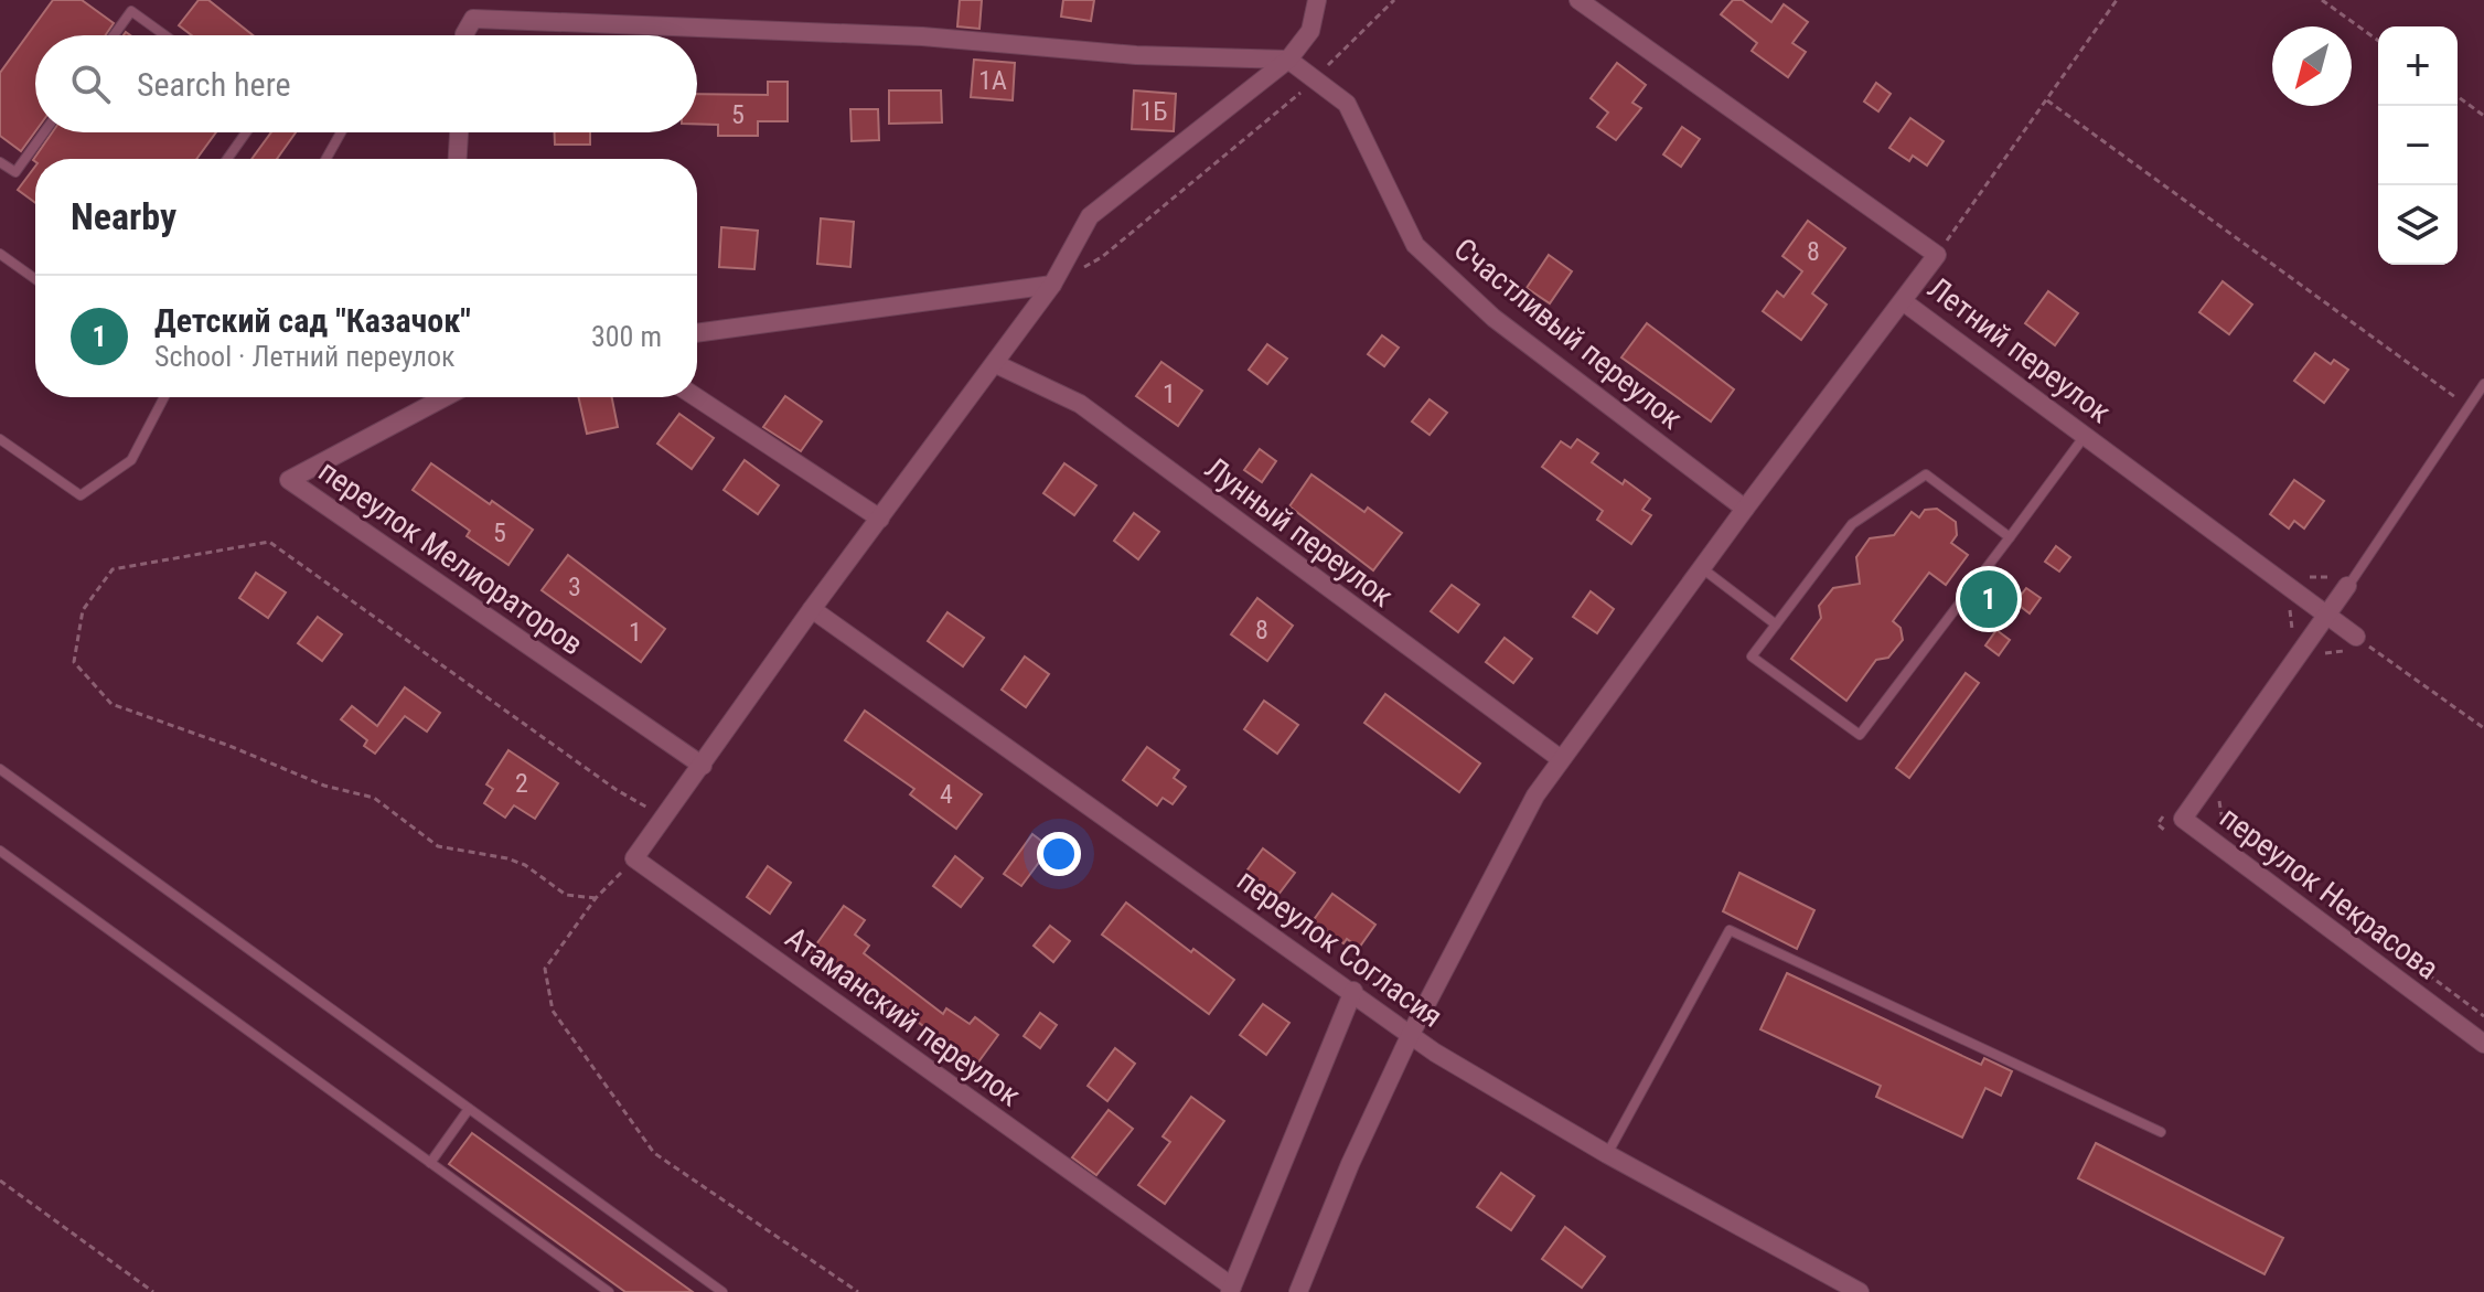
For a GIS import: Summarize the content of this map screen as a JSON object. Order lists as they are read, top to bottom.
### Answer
{
  "streets": {
    "street": [
      "Счастливый переулок",
      "Летний переулок",
      "Лунный переулок",
      "переулок Мелиораторов",
      "переулок Некрасова",
      "переулок Согласия",
      "Атаманский переулок"
    ]
  },
  "house_numbers": [
    "1А",
    "1Б",
    "5",
    "8",
    "1",
    "5",
    "3",
    "8",
    "1",
    "2",
    "4"
  ],
  "north": "bottom left",
  "page": {
    "map_buttons": ["+", "−"],
    "search": "Search here",
    "heading": "Nearby",
    "list": [
      {
        "mark": "1",
        "name": "Детский сад \"Казачок\"",
        "note": "School · Летний переулок",
        "value": "300 m"
      }
    ],
    "pins": "1"
  }
}
